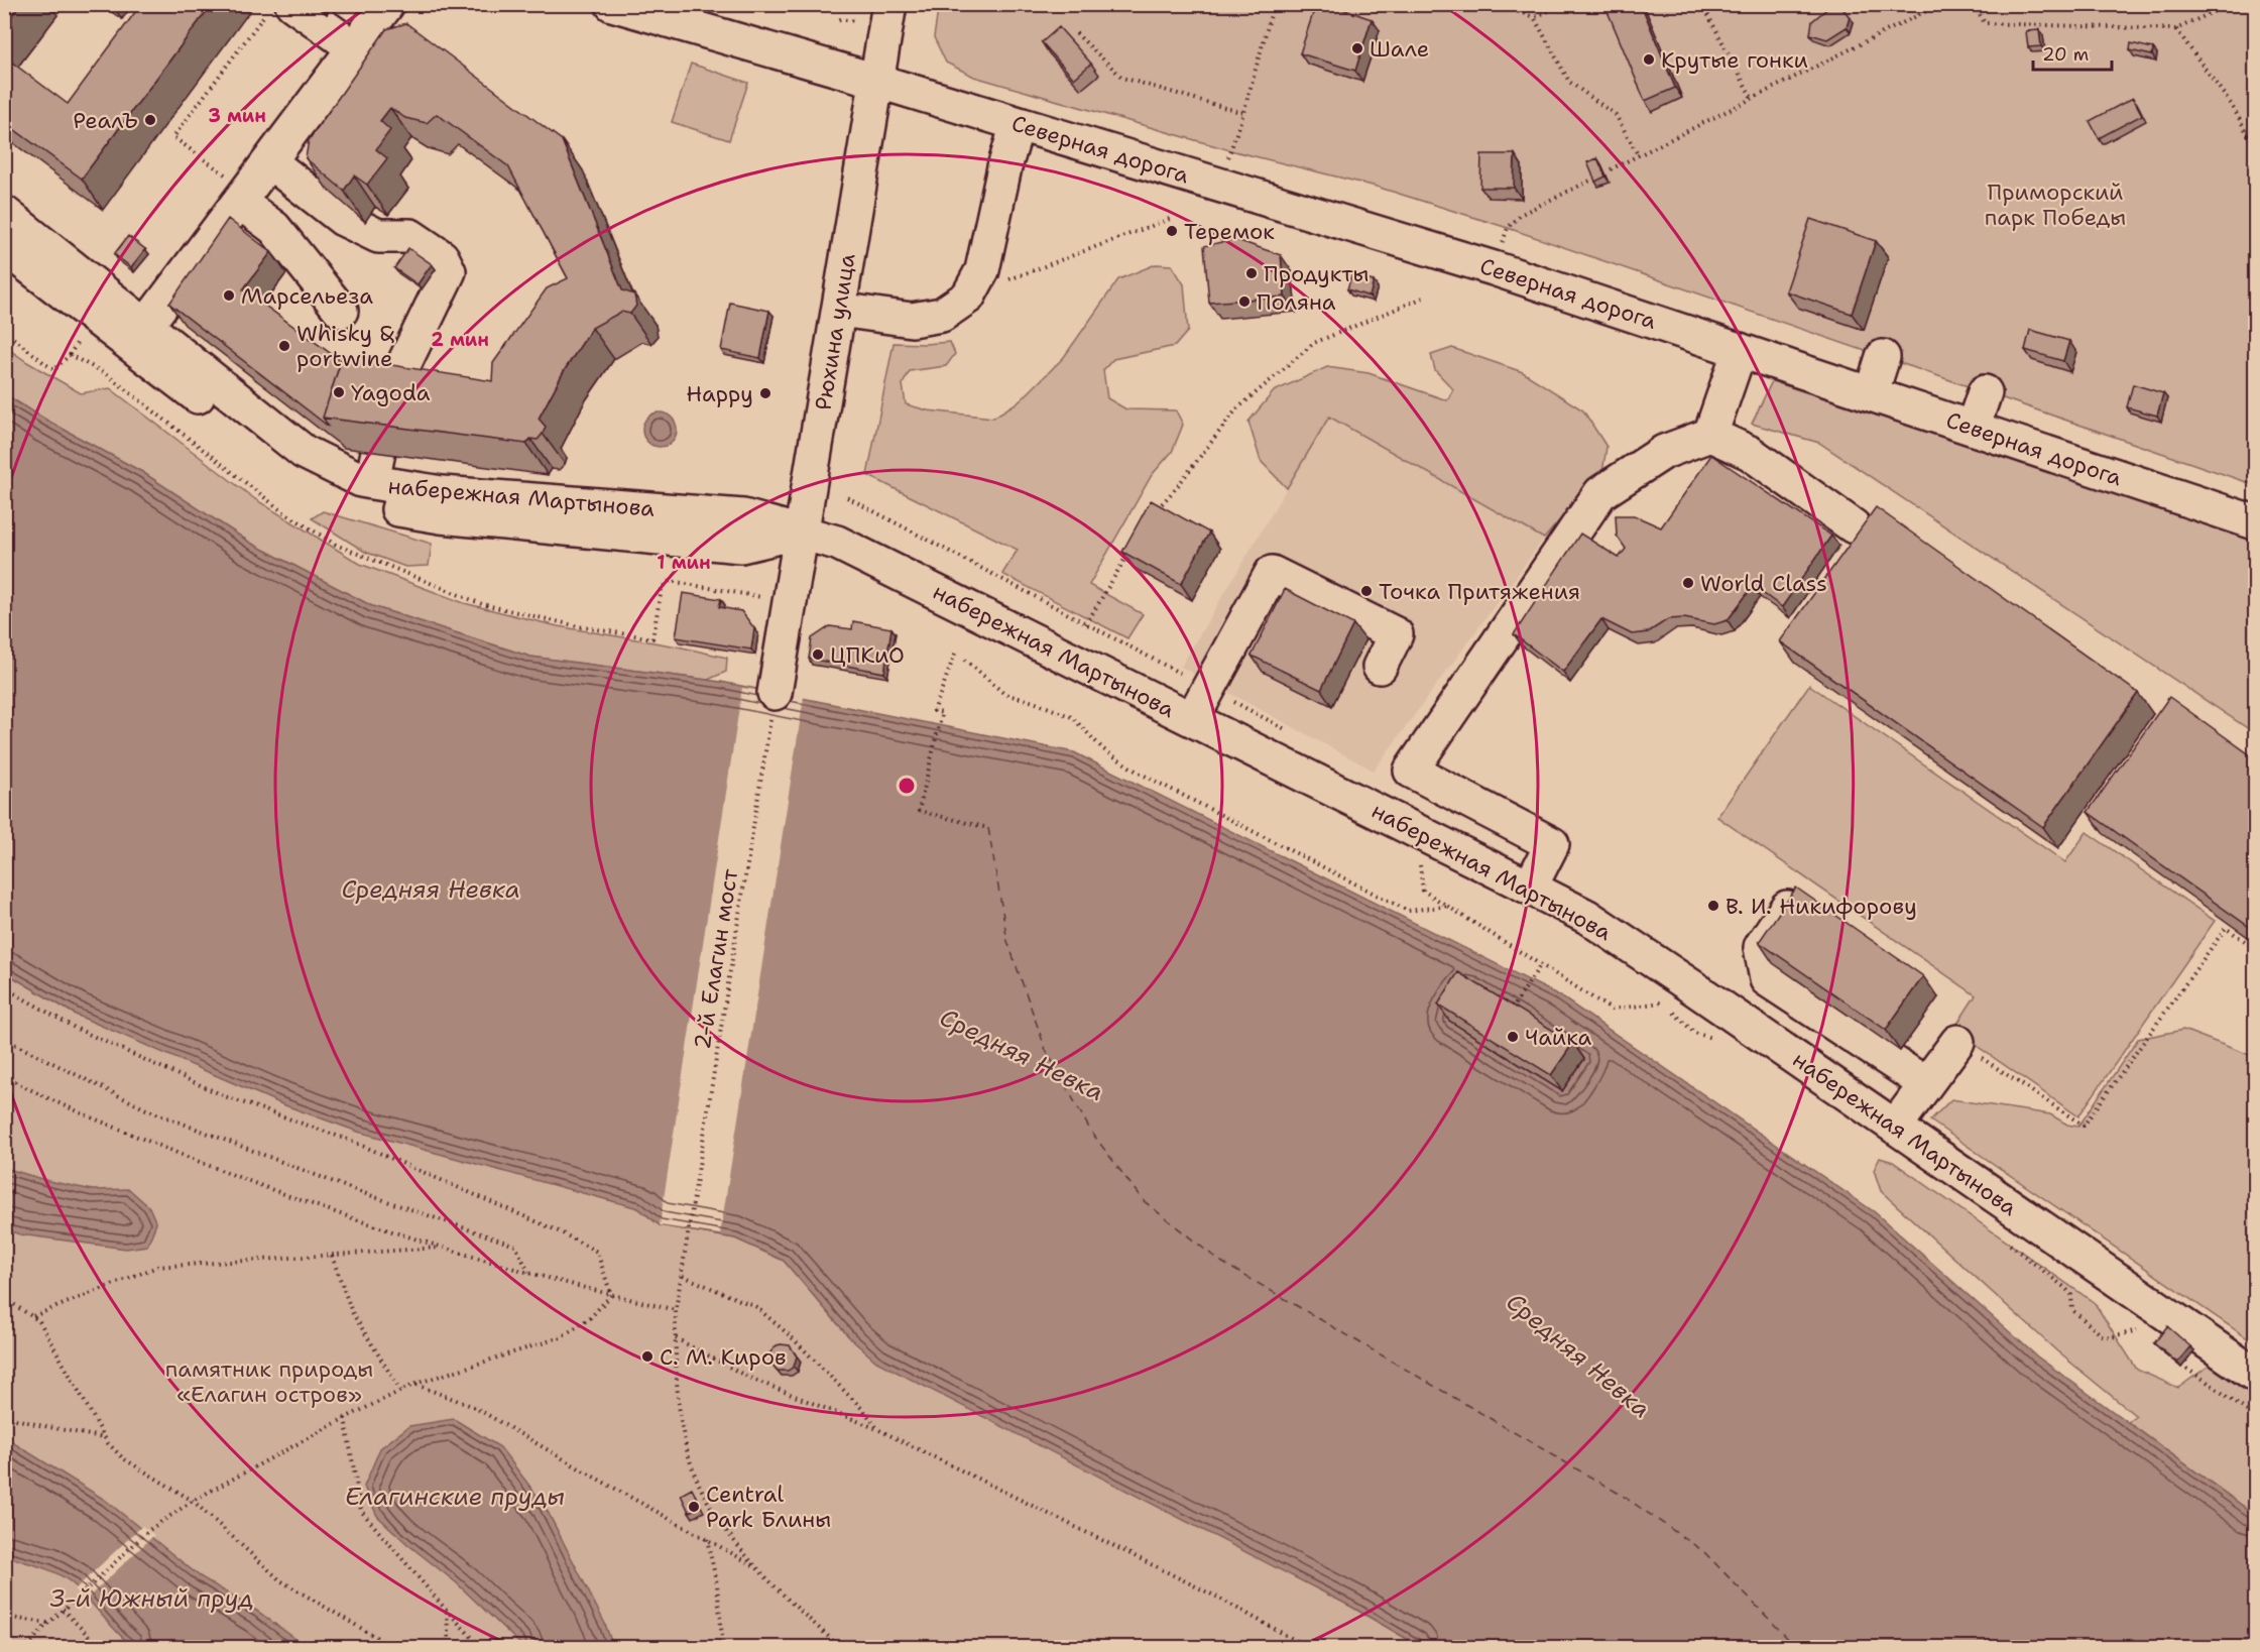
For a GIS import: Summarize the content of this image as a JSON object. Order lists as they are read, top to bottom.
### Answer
{
  "streets": {
    "street": ["Северная дорога", "Рюхина улица", "набережная Мартынова"],
    "path": ["2-й Елагин мост"]
  },
  "crossings": [
    ["Северная дорога", "Рюхина улица"],
    ["Рюхина улица", "набережная Мартынова"],
    ["Рюхина улица", "2-й Елагин мост"]
  ],
  "water": ["Средняя Невка", "Елагинские пруды", "3-й Южный пруд"],
  "parks": ["Приморский парк Победы", "памятник природы «Елагин остров»"],
  "places": [
    "Шале",
    "Крутые гонки",
    "РеалЪ",
    "Теремок",
    "Продукты",
    "Марсельеза",
    "Поляна",
    "Whisky & portwine",
    "Yagoda",
    "Happy",
    "World Class",
    "Точка Притяжения",
    "ЦПКиО",
    "В. И. Никифорову",
    "Чайка",
    "С. М. Киров",
    "Central Park Блины"
  ],
  "scale_bar": "20 m",
  "rings": ["3 мин", "2 мин", "1 мин"]
}
